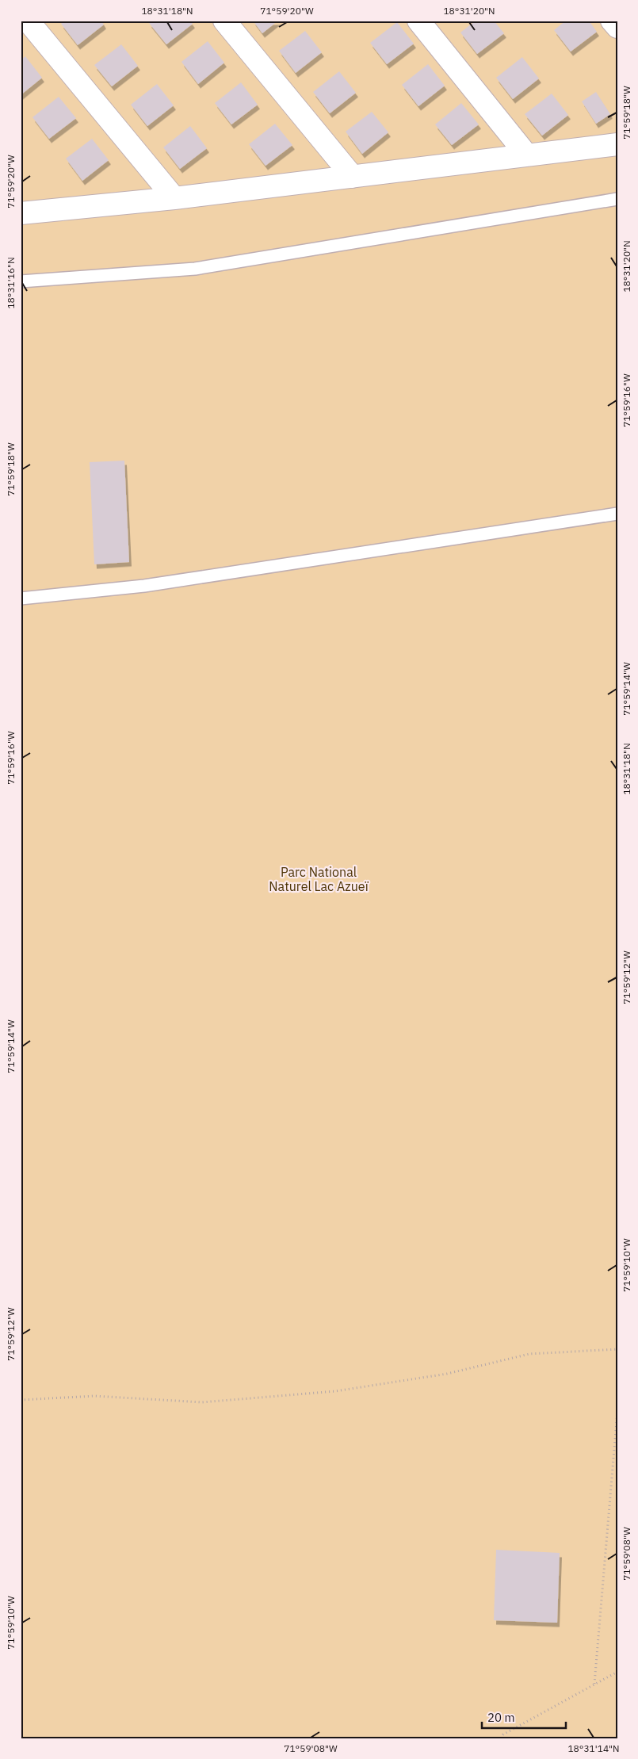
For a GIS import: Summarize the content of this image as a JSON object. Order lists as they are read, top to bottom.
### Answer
{
  "parks": ["Parc National Naturel Lac Azueï"],
  "scale_bar": "20 m",
  "coordinates": [
    "18°31'18\"N",
    "71°59'20\"W",
    "18°31'20\"N",
    "71°59'18\"W",
    "18°31'16\"N",
    "71°59'16\"W",
    "71°59'14\"W",
    "71°59'12\"W",
    "71°59'10\"W",
    "71°59'08\"W",
    "18°31'14\"N"
  ]
}
